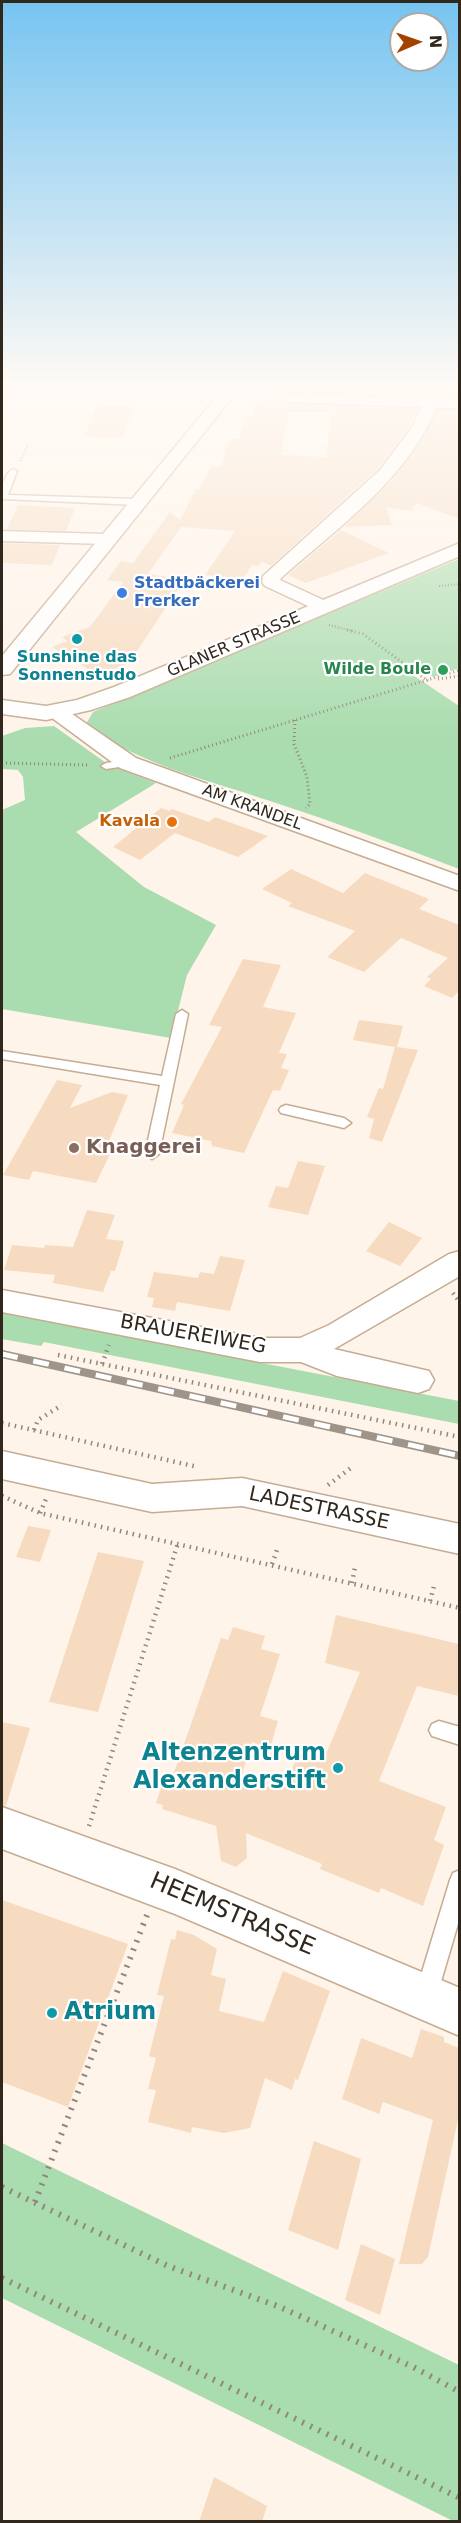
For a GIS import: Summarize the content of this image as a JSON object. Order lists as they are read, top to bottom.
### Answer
{
  "streets": {
    "street": [
      "GLANER STRASSE",
      "AM KRANDEL",
      "BRAUEREIWEG",
      "LADESTRASSE",
      "HEEMSTRASSE"
    ]
  },
  "crossings": [
    ["GLANER STRASSE", "AM KRANDEL"]
  ],
  "places": [
    "Stadtbäckerei Frerker",
    "Sunshine das Sonnenstudo",
    "Wilde Boule",
    "Kavala",
    "Knaggerei",
    "Altenzentrum Alexanderstift",
    "Atrium"
  ],
  "north": "right"
}
